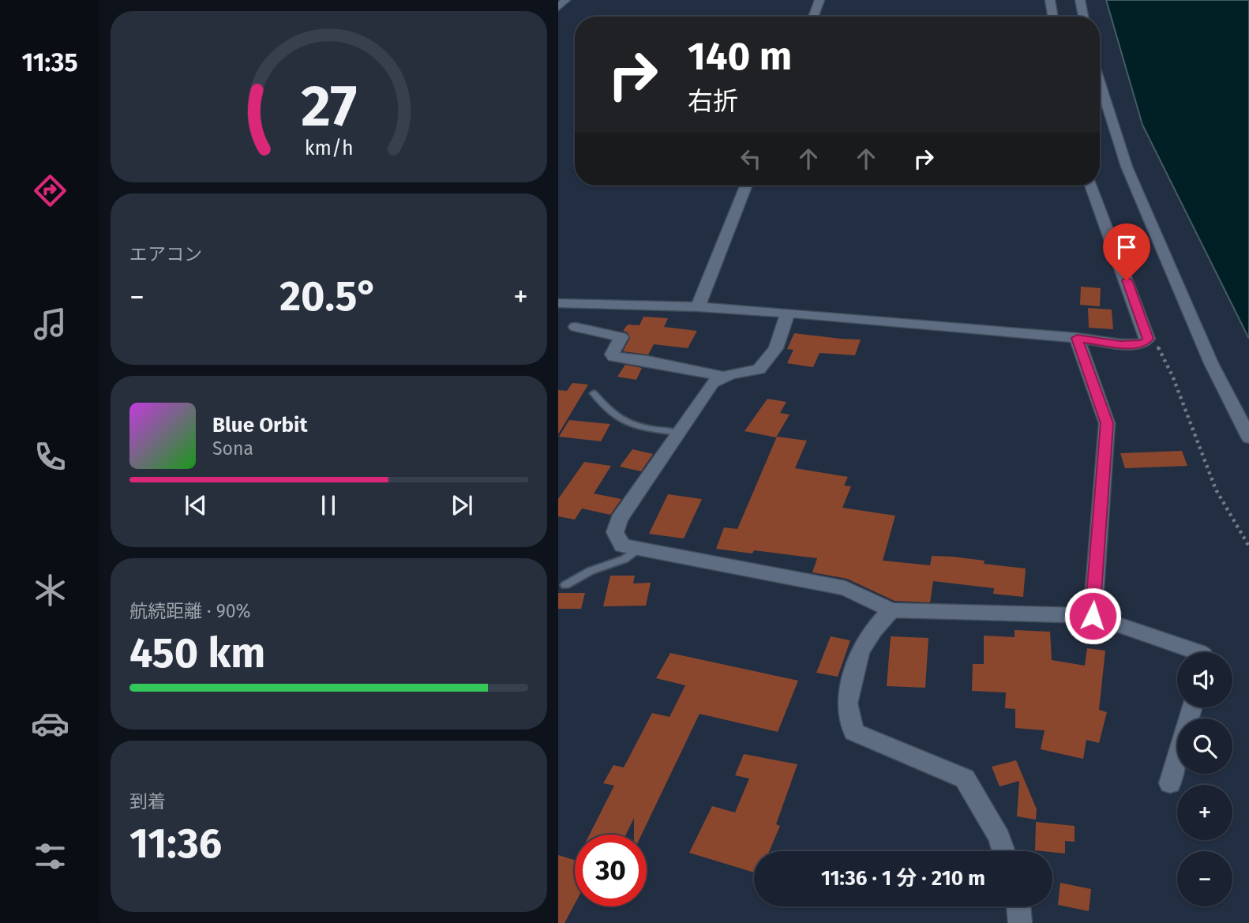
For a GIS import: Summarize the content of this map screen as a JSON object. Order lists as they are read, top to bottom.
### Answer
{
  "page": {
    "tabs": "11:35",
    "turn": ["140 m", "右折"],
    "tile": [
      "エアコン",
      ["航続距離 · 90%", "450 km"],
      ["到着", "11:36"]
    ],
    "heat": ["−", "20.5°", "+"],
    "song": ["Blue Orbit", "Sona"],
    "map_buttons": ["+", "−"],
    "limit": "30",
    "trip": "11:36 · 1 分 · 210 m",
    "gauge": ["27", "km/h"]
  }
}
